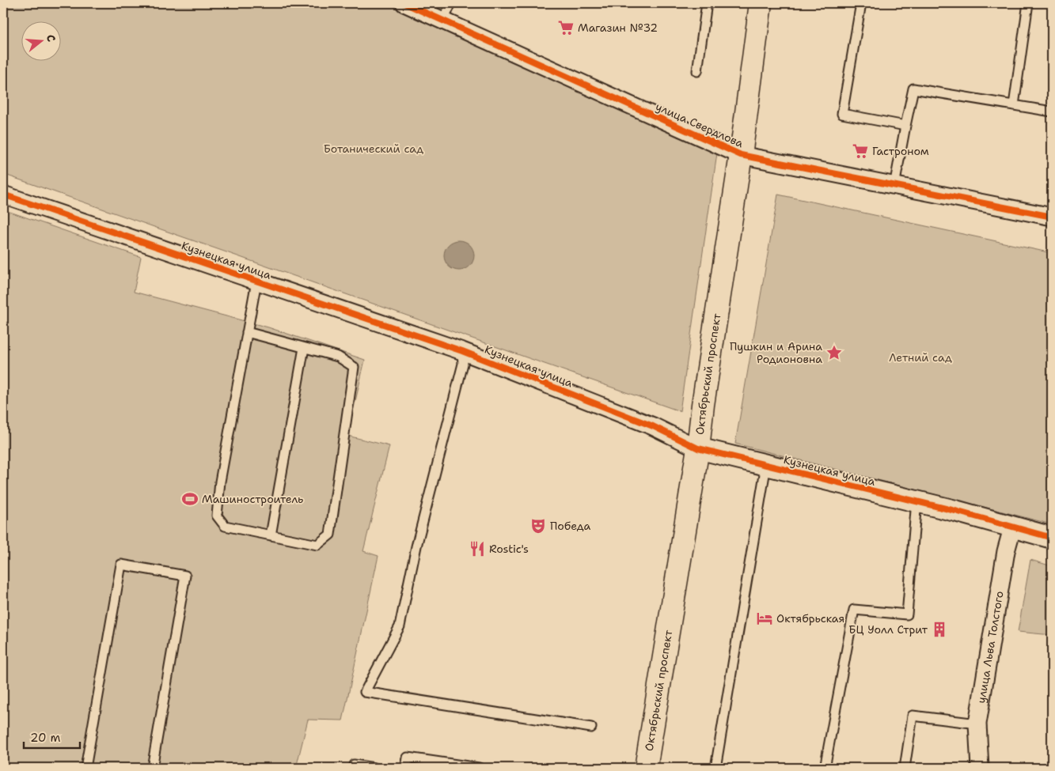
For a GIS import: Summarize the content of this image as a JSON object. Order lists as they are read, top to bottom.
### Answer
{
  "streets": {
    "main road": ["Октябрьский проспект"],
    "street": ["улица Свердлова", "Кузнецкая улица", "улица Льва Толстого"]
  },
  "crossings": [
    ["улица Свердлова", "Октябрьский проспект"],
    ["Кузнецкая улица", "Октябрьский проспект"],
    ["Кузнецкая улица", "улица Льва Толстого"]
  ],
  "parks": ["Ботанический сад", "Летний сад"],
  "places": {
    "supermarket": ["Магазин №32", "Гастроном"],
    "place": ["Пушкин и Арина Родионовна"],
    "sports": ["Машиностроитель"],
    "theatre": ["Победа"],
    "restaurant": ["Rostic's"],
    "hotel": ["Октябрьская"],
    "building": ["БЦ Уолл Стрит"]
  },
  "scale_bar": "20 m",
  "north": "right"
}
